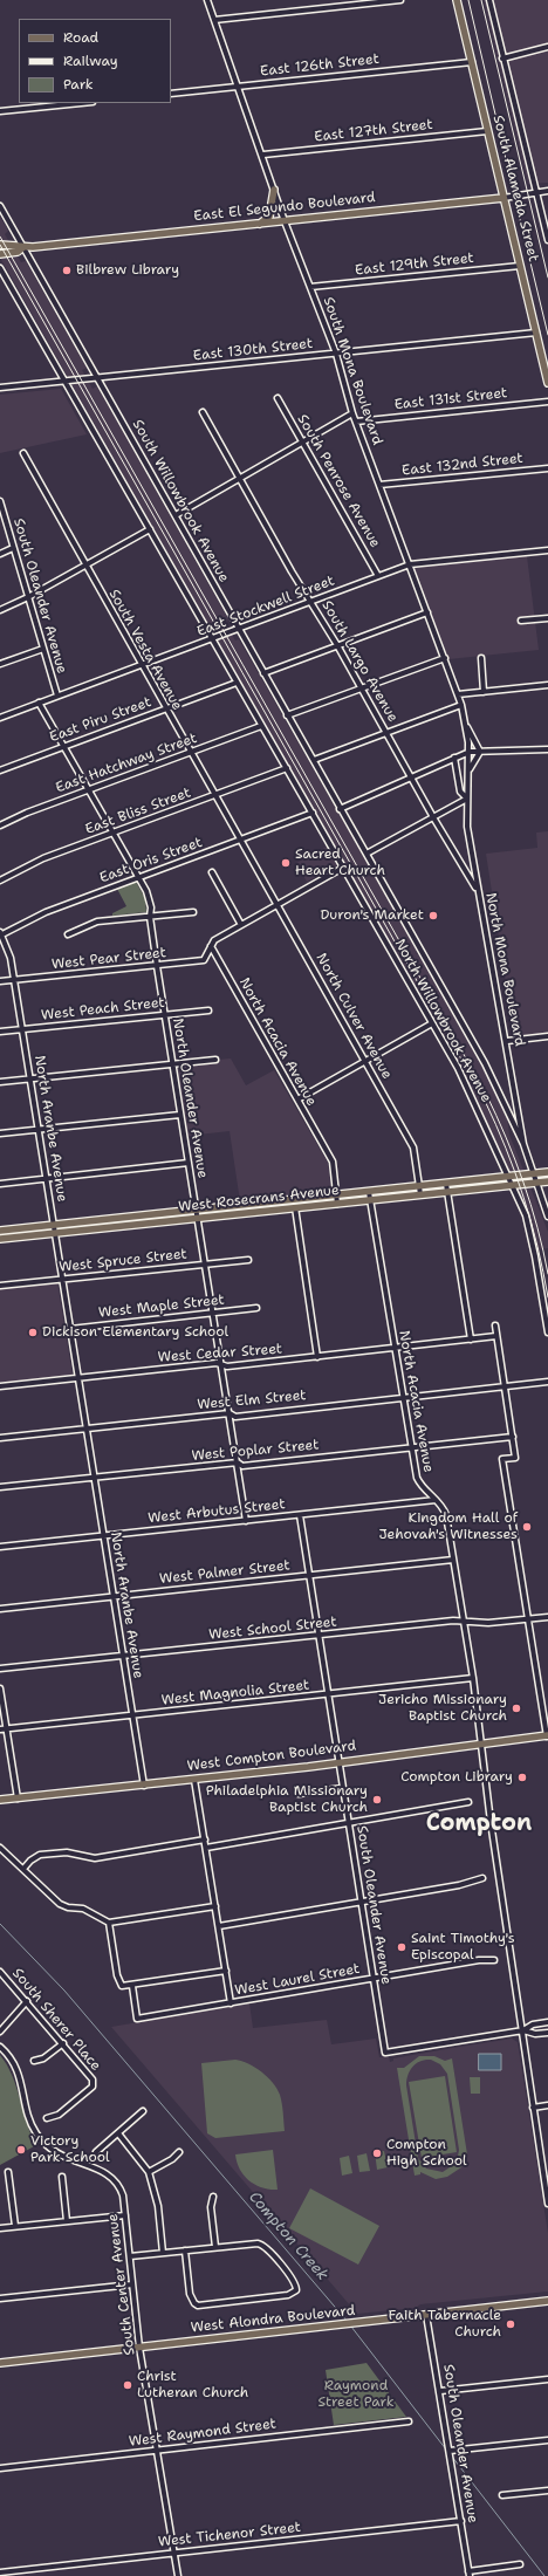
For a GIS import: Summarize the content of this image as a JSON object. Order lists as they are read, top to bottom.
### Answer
{
  "streets": {
    "main road": [
      "South Alameda Street",
      "East El Segundo Boulevard",
      "West Rosecrans Avenue",
      "West Compton Boulevard",
      "West Alondra Boulevard"
    ],
    "street": [
      "East 126th Street",
      "East 127th Street",
      "East 129th Street",
      "East 130th Street",
      "South Mona Boulevard",
      "East 131st Street",
      "East 132nd Street",
      "South Penrose Avenue",
      "South Willowbrook Avenue",
      "South Oleander Avenue",
      "East Stockwell Street",
      "South Vesta Avenue",
      "South Largo Avenue",
      "East Piru Street",
      "East Hatchway Street",
      "East Bliss Street",
      "East Oris Street",
      "West Pear Street",
      "North Mona Boulevard",
      "West Peach Street",
      "North Culver Avenue",
      "North Willowbrook Avenue",
      "North Acacia Avenue",
      "North Oleander Avenue",
      "North Aranbe Avenue",
      "West Spruce Street",
      "West Maple Street",
      "West Cedar Street",
      "West Elm Street",
      "West Poplar Street",
      "West Arbutus Street",
      "West Palmer Street",
      "West School Street",
      "West Magnolia Street",
      "West Laurel Street",
      "South Sherer Place",
      "South Center Avenue",
      "West Raymond Street",
      "West Tichenor Street"
    ]
  },
  "crossings": [
    ["East 126th Street", "South Alameda Street"],
    ["East 126th Street", "South Mona Boulevard"],
    ["East 127th Street", "South Alameda Street"],
    ["East 127th Street", "South Mona Boulevard"],
    ["South Alameda Street", "East El Segundo Boulevard"],
    ["South Alameda Street", "East 129th Street"],
    ["South Alameda Street", "East 130th Street"],
    ["East El Segundo Boulevard", "South Mona Boulevard"],
    ["East El Segundo Boulevard", "South Willowbrook Avenue"],
    ["East 129th Street", "South Mona Boulevard"],
    ["East 130th Street", "South Mona Boulevard"],
    ["East 130th Street", "South Willowbrook Avenue"],
    ["South Mona Boulevard", "East 131st Street"],
    ["South Mona Boulevard", "East 132nd Street"],
    ["South Mona Boulevard", "East Stockwell Street"],
    ["South Mona Boulevard", "North Mona Boulevard"],
    ["South Penrose Avenue", "East Stockwell Street"],
    ["South Willowbrook Avenue", "East Stockwell Street"],
    ["South Willowbrook Avenue", "North Willowbrook Avenue"],
    ["South Oleander Avenue", "East Stockwell Street"],
    ["South Oleander Avenue", "North Acacia Avenue"],
    ["South Oleander Avenue", "West Compton Boulevard"],
    ["South Oleander Avenue", "West Laurel Street"],
    ["South Oleander Avenue", "West Alondra Boulevard"],
    ["South Oleander Avenue", "West Tichenor Street"],
    ["East Stockwell Street", "South Vesta Avenue"],
    ["East Stockwell Street", "South Largo Avenue"],
    ["South Vesta Avenue", "East Piru Street"],
    ["South Vesta Avenue", "East Hatchway Street"],
    ["South Vesta Avenue", "East Bliss Street"],
    ["South Vesta Avenue", "East Oris Street"],
    ["South Vesta Avenue", "North Culver Avenue"],
    ["South Largo Avenue", "North Mona Boulevard"],
    ["East Oris Street", "North Willowbrook Avenue"],
    ["East Oris Street", "North Oleander Avenue"],
    ["East Oris Street", "North Aranbe Avenue"],
    ["West Pear Street", "North Acacia Avenue"],
    ["West Pear Street", "North Oleander Avenue"],
    ["West Pear Street", "North Aranbe Avenue"],
    ["North Mona Boulevard", "North Willowbrook Avenue"],
    ["West Peach Street", "North Oleander Avenue"],
    ["West Peach Street", "North Aranbe Avenue"],
    ["North Culver Avenue", "West Rosecrans Avenue"],
    ["North Willowbrook Avenue", "West Rosecrans Avenue"],
    ["North Acacia Avenue", "West Rosecrans Avenue"],
    ["North Acacia Avenue", "West Cedar Street"],
    ["North Acacia Avenue", "West Elm Street"],
    ["North Acacia Avenue", "West Poplar Street"],
    ["North Acacia Avenue", "West Arbutus Street"],
    ["North Acacia Avenue", "West Palmer Street"],
    ["North Acacia Avenue", "West School Street"],
    ["North Acacia Avenue", "West Magnolia Street"],
    ["North Acacia Avenue", "West Compton Boulevard"],
    ["North Oleander Avenue", "West Rosecrans Avenue"],
    ["North Oleander Avenue", "West Spruce Street"],
    ["North Oleander Avenue", "West Maple Street"],
    ["North Oleander Avenue", "West Cedar Street"],
    ["North Oleander Avenue", "West Elm Street"],
    ["North Oleander Avenue", "West Poplar Street"],
    ["North Oleander Avenue", "West Arbutus Street"],
    ["North Aranbe Avenue", "West Rosecrans Avenue"],
    ["North Aranbe Avenue", "West Spruce Street"],
    ["North Aranbe Avenue", "West Maple Street"],
    ["North Aranbe Avenue", "West Cedar Street"],
    ["North Aranbe Avenue", "West Elm Street"],
    ["North Aranbe Avenue", "West Poplar Street"],
    ["North Aranbe Avenue", "West Arbutus Street"],
    ["North Aranbe Avenue", "West Palmer Street"],
    ["North Aranbe Avenue", "West School Street"],
    ["North Aranbe Avenue", "West Magnolia Street"],
    ["North Aranbe Avenue", "West Compton Boulevard"],
    ["South Center Avenue", "West Alondra Boulevard"],
    ["South Center Avenue", "West Raymond Street"],
    ["South Center Avenue", "West Tichenor Street"]
  ],
  "districts": ["Compton"],
  "water": ["Compton Creek"],
  "parks": ["Raymond Street Park"],
  "places": [
    "Bilbrew Library",
    "Sacred Heart Church",
    "Duron's Market",
    "Dickison Elementary School",
    "Kingdom Hall of Jehovah's Witnesses",
    "Jericho Missionary Baptist Church",
    "Compton Library",
    "Philadelphia Missionary Baptist Church",
    "Saint Timothy's Episcopal",
    "Victory Park School",
    "Compton High School",
    "Faith Tabernacle Church",
    "Christ Lutheran Church"
  ],
  "legend": ["Road", "Railway", "Park"]
}
